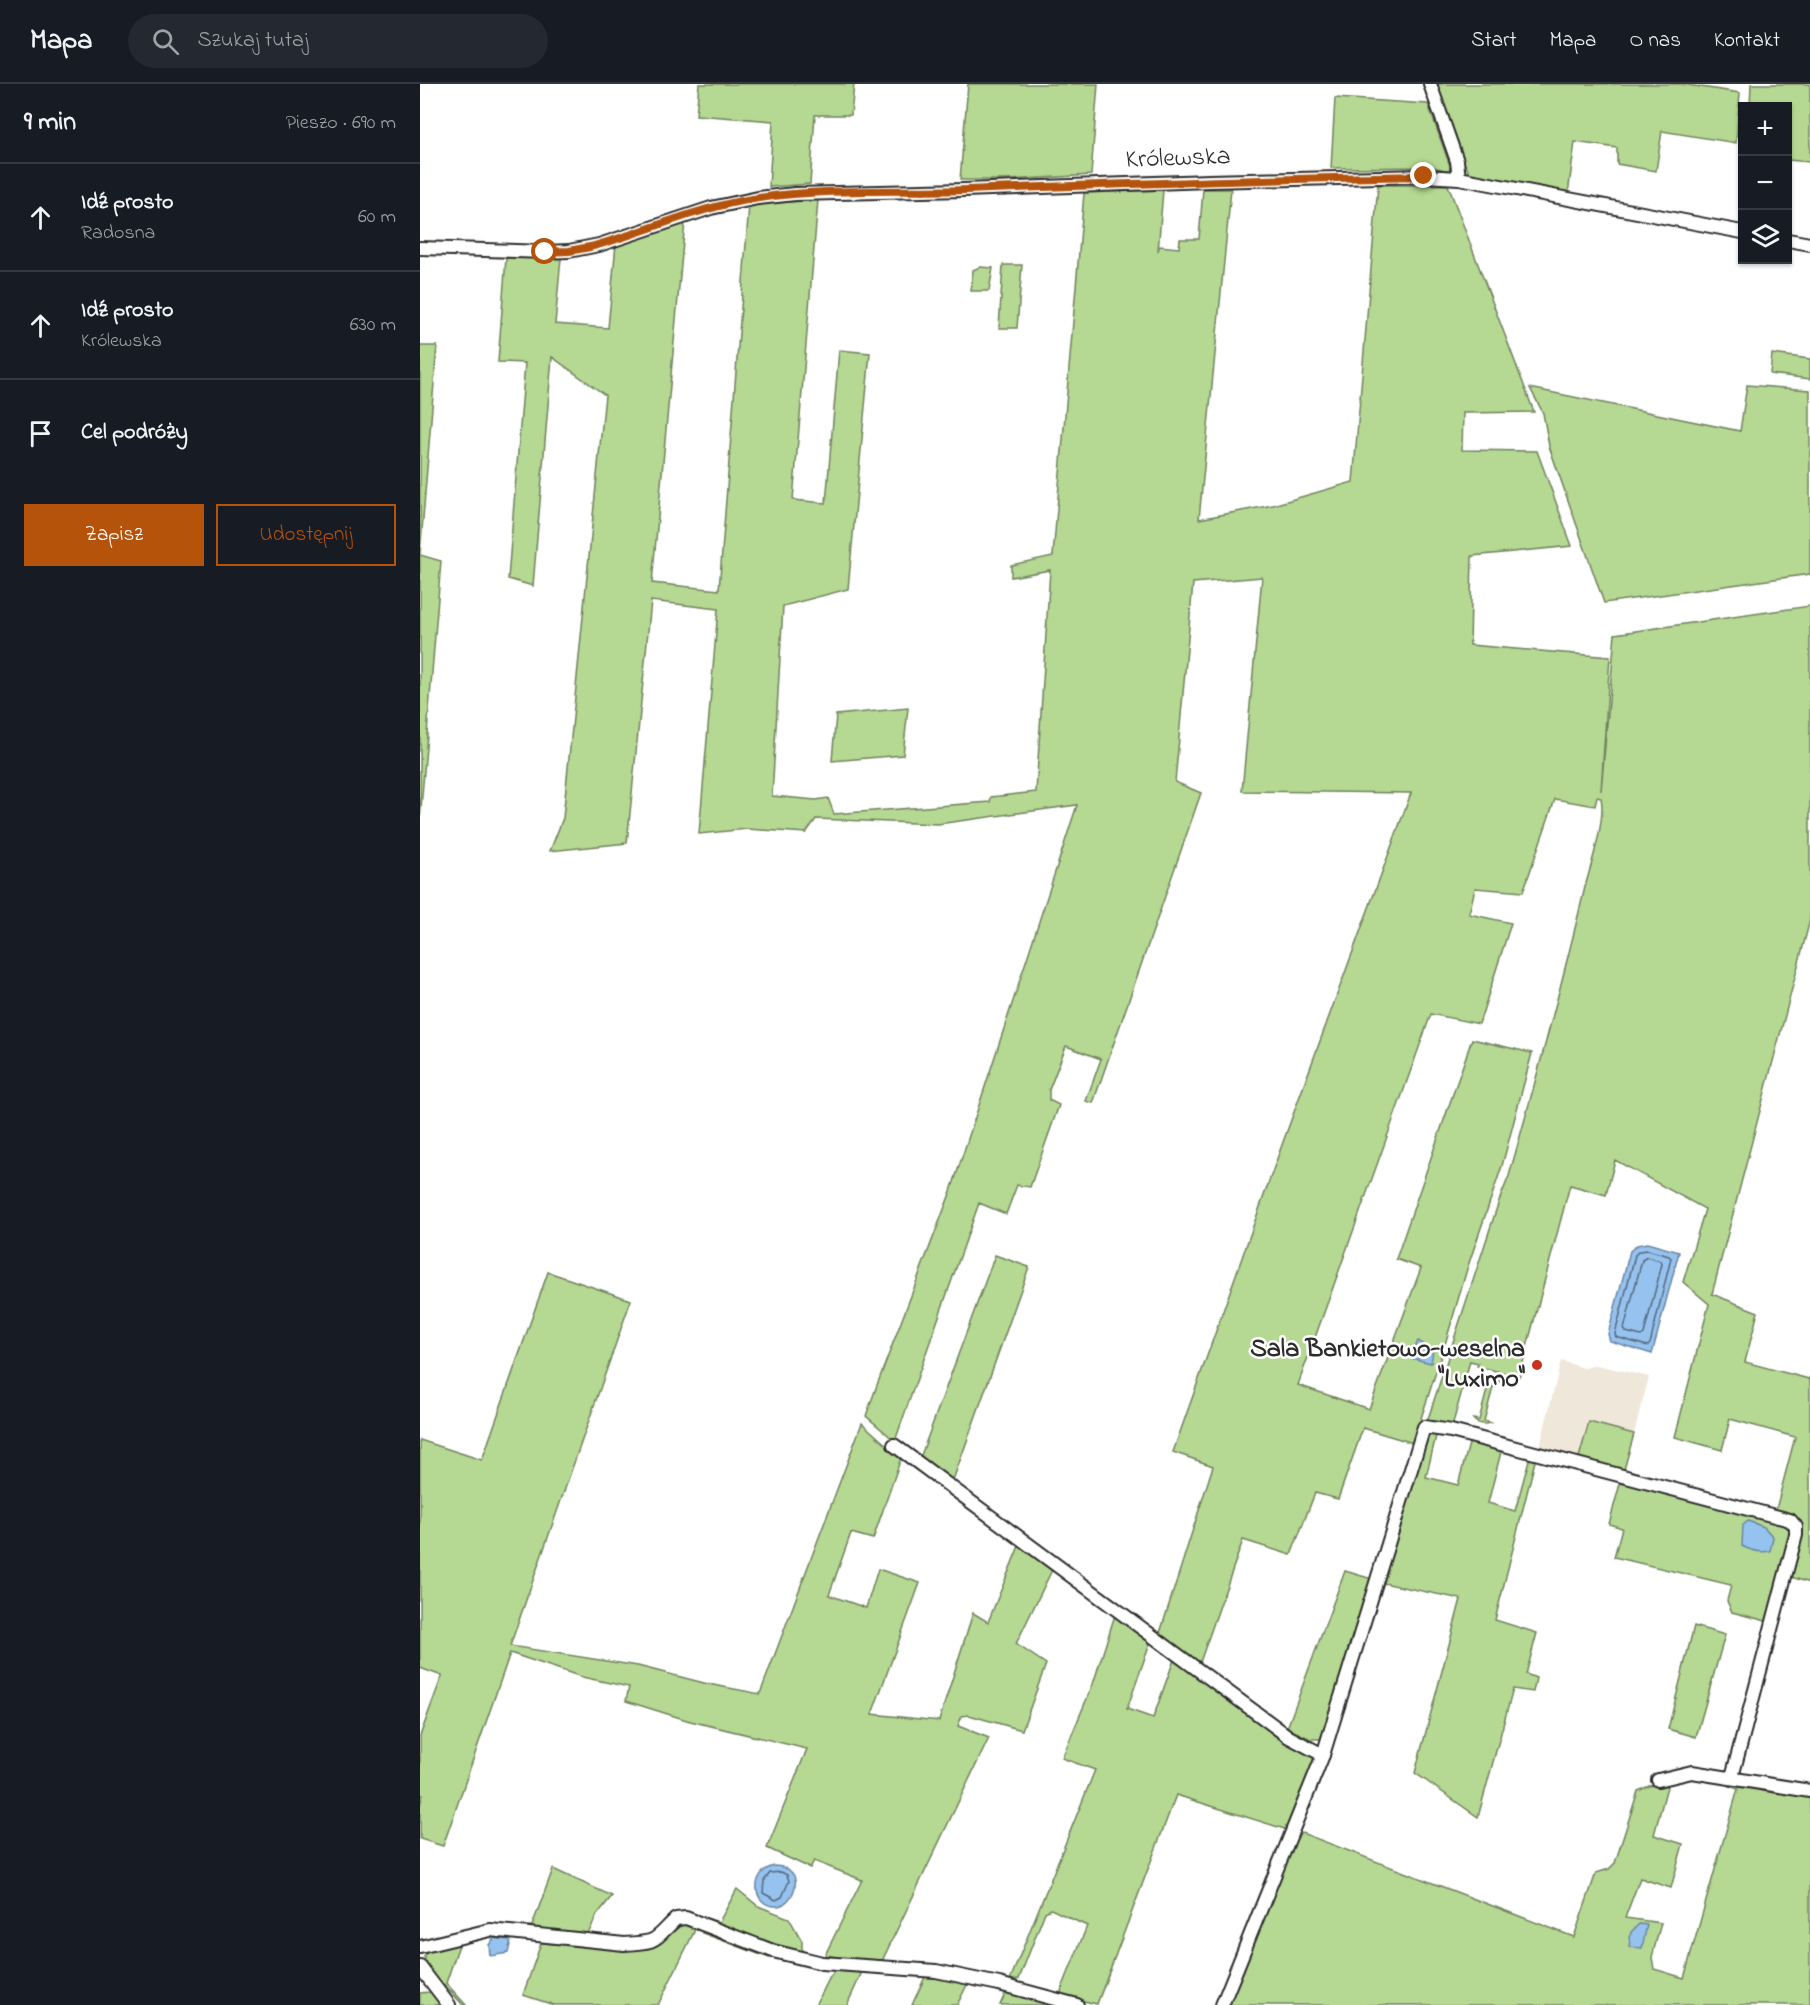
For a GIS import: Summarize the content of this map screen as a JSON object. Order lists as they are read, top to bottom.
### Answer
{
  "streets": {
    "street": ["Królewska"]
  },
  "places": ["Sala Bankietowo-weselna \"Luximo\""],
  "page": {
    "header": "Mapa",
    "search": "Szukaj tutaj",
    "nav": [
      "Start",
      "Mapa",
      "O nas",
      "Kontakt"
    ],
    "heading": ["9 min", "Pieszo · 690 m"],
    "map_buttons": ["+", "−"],
    "list": [
      ["Idź prosto", "Radosna", "60 m"],
      ["Idź prosto", "Królewska", "630 m"],
      "Cel podróży"
    ],
    "buttons": ["Zapisz", "Udostępnij"]
  }
}
